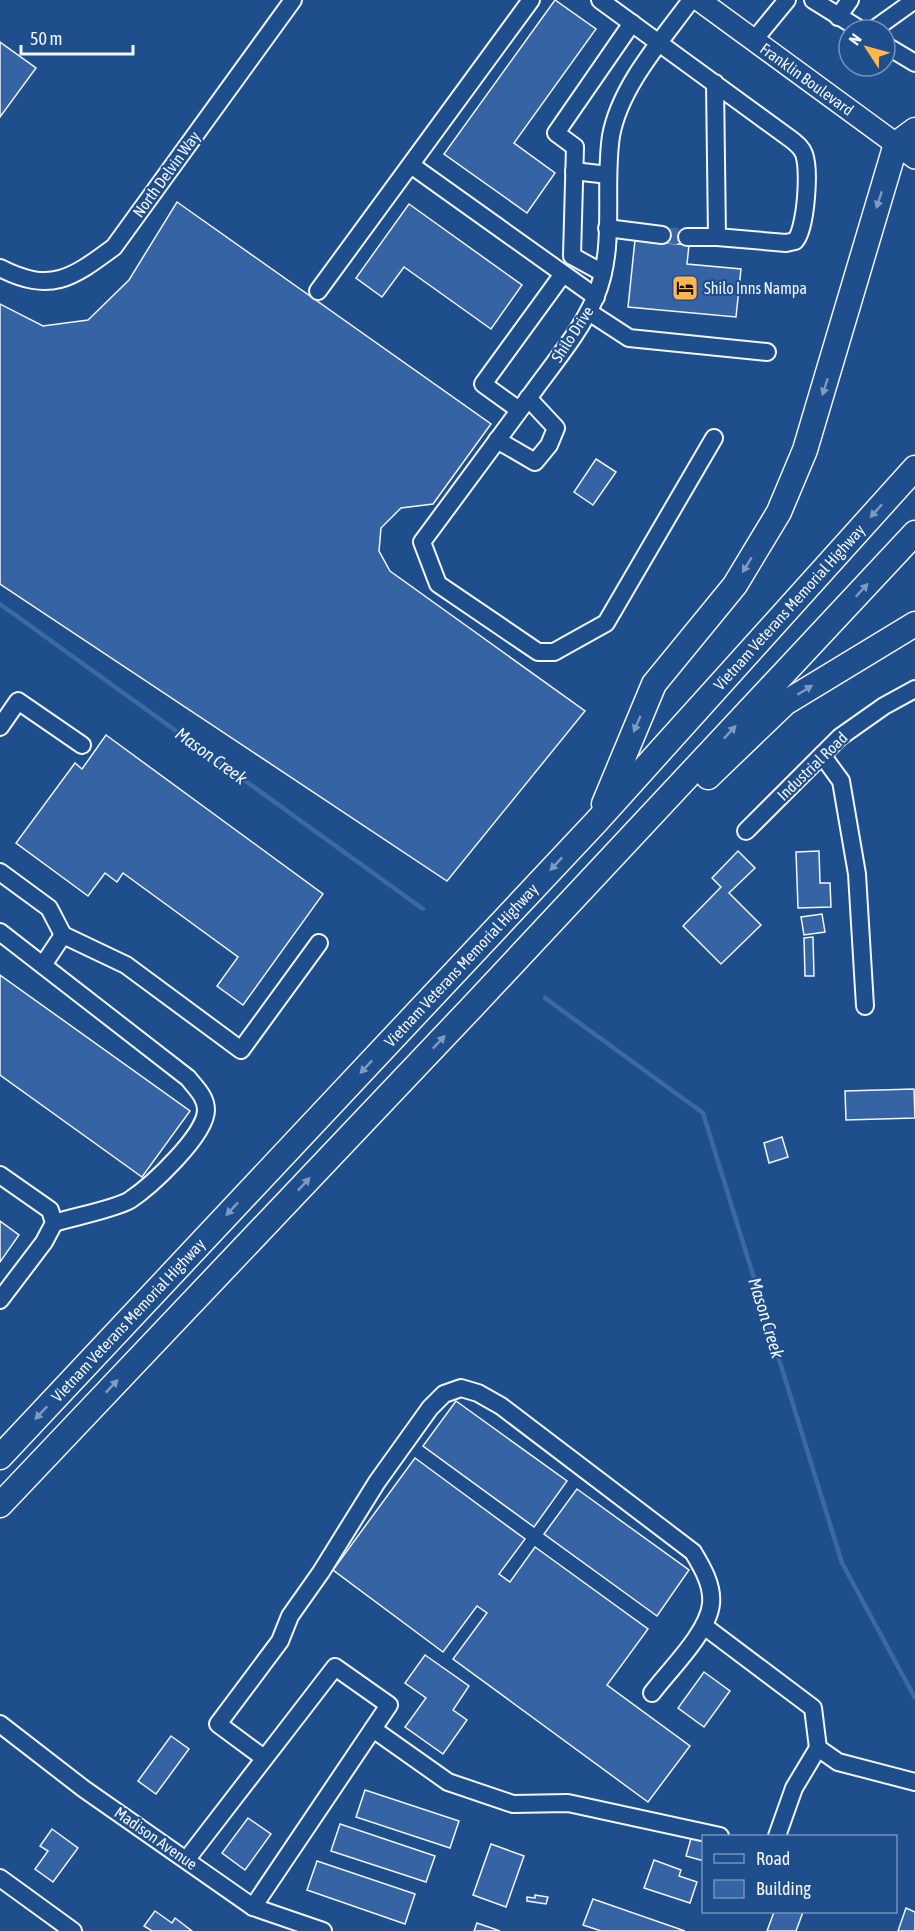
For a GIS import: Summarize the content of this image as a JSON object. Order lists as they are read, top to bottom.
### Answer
{
  "streets": {
    "highway": ["Vietnam Veterans Memorial Highway"],
    "main road": ["Franklin Boulevard"],
    "street": [
      "North Delvin Way",
      "Shilo Drive",
      "Industrial Road",
      "Madison Avenue"
    ]
  },
  "water": ["Mason Creek"],
  "places": {
    "hotel": ["Shilo Inns Nampa"]
  },
  "legend": ["Road", "Building"],
  "scale_bar": "50 m",
  "north": "top left"
}
